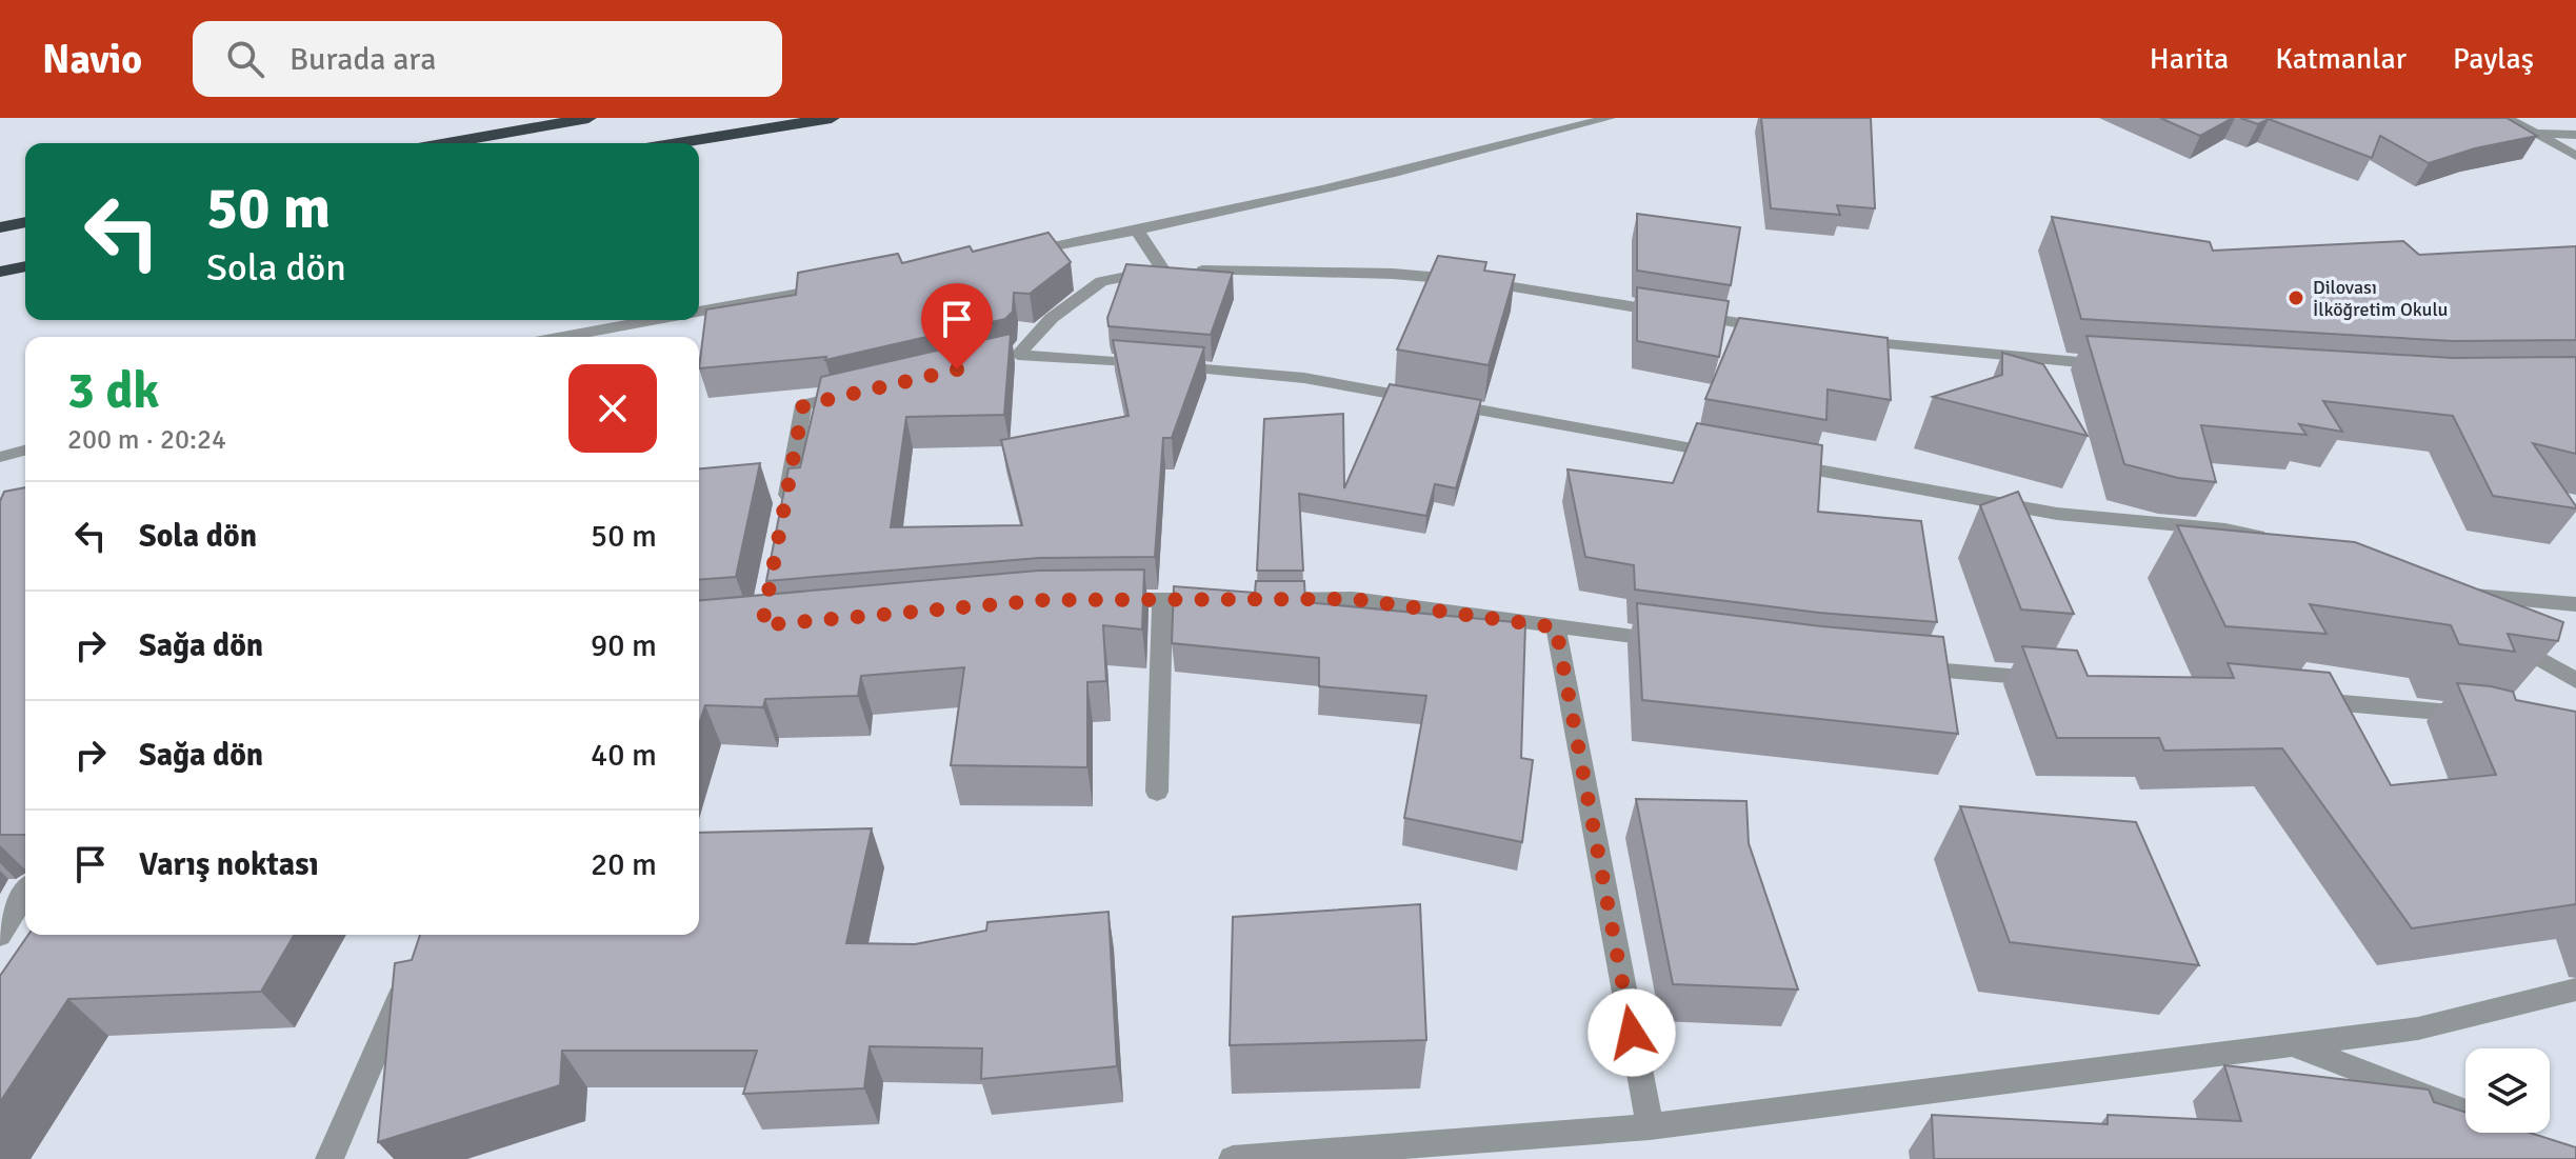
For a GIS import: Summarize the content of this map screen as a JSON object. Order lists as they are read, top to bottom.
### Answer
{
  "places": ["Dilovası İlköğretim Okulu"],
  "page": {
    "header": "Navio",
    "search": "Burada ara",
    "nav": ["Harita", "Katmanlar", "Paylaş"],
    "turn": ["50 m", "Sola dön"],
    "heading": ["3 dk", "200 m · 20:24"],
    "list": [
      {
        "name": "Sola dön",
        "value": "50 m"
      },
      {
        "name": "Sağa dön",
        "value": "90 m"
      },
      {
        "name": "Sağa dön",
        "value": "40 m"
      },
      {
        "name": "Varış noktası",
        "value": "20 m"
      }
    ]
  }
}
